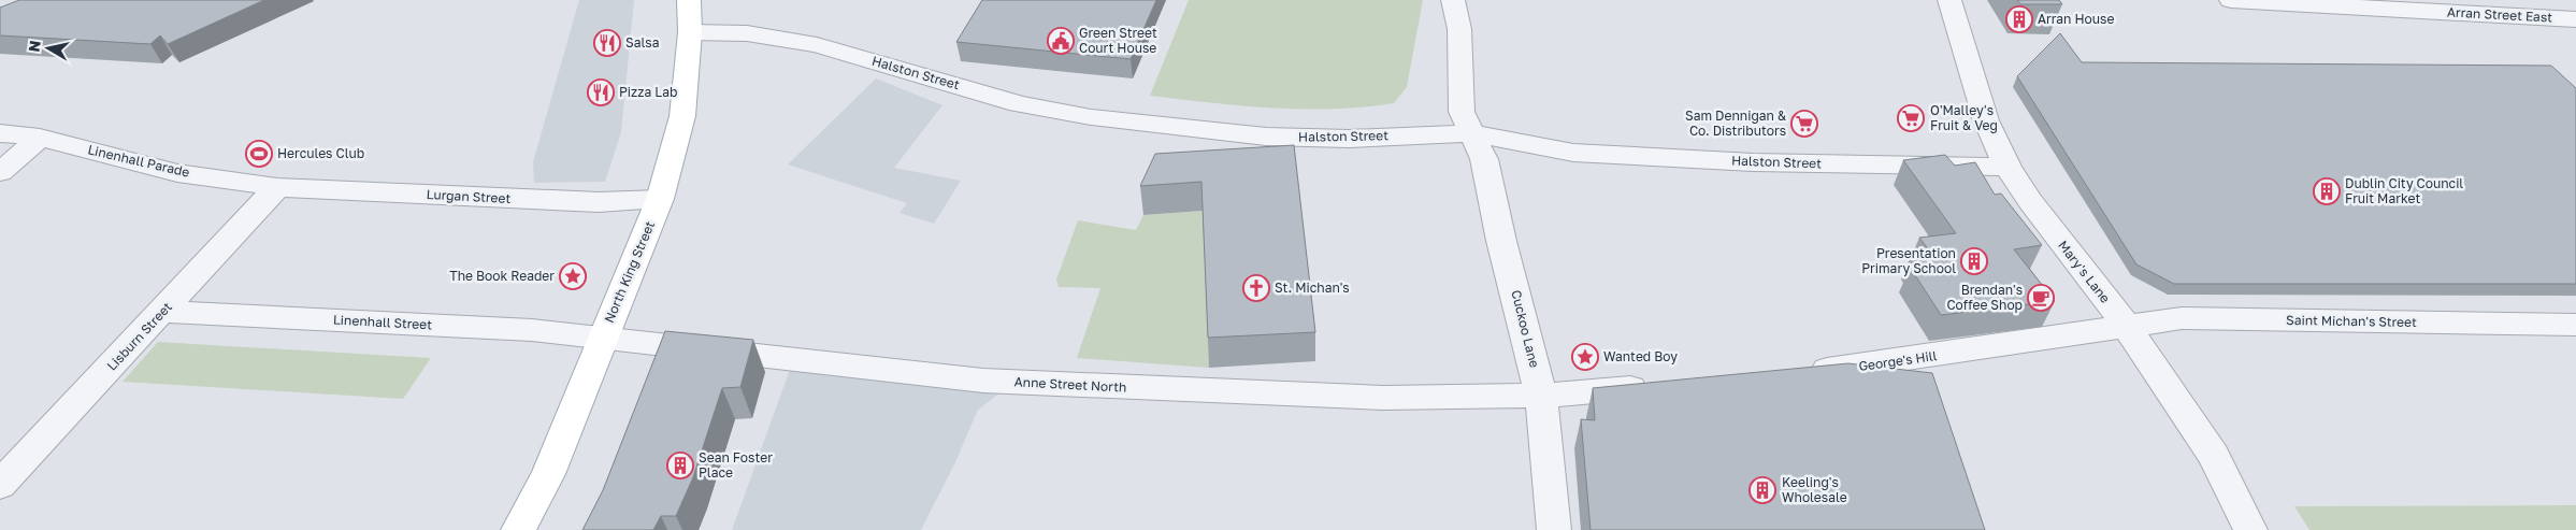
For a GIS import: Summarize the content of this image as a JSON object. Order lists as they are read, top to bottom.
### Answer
{
  "streets": {
    "main road": ["North King Street"],
    "street": [
      "Arran Street East",
      "Halston Street",
      "Linenhall Parade",
      "Lurgan Street",
      "Mary's Lane",
      "Saint Michan's Street",
      "Linenhall Street",
      "Cuckoo Lane",
      "Lisburn Street",
      "George's Hill",
      "Anne Street North"
    ]
  },
  "crossings": [
    ["Halston Street", "North King Street"],
    ["Halston Street", "Mary's Lane"],
    ["Halston Street", "Cuckoo Lane"],
    ["Linenhall Parade", "Lurgan Street"],
    ["Linenhall Parade", "Lisburn Street"],
    ["Lurgan Street", "North King Street"],
    ["Lurgan Street", "Lisburn Street"],
    ["North King Street", "Linenhall Street"],
    ["North King Street", "Anne Street North"],
    ["Mary's Lane", "Saint Michan's Street"],
    ["Mary's Lane", "George's Hill"],
    ["Saint Michan's Street", "George's Hill"],
    ["Linenhall Street", "Lisburn Street"],
    ["Linenhall Street", "Anne Street North"],
    ["Cuckoo Lane", "Anne Street North"]
  ],
  "places": {
    "building": [
      "Arran House",
      "Dublin City Council Fruit Market",
      "Presentation Primary School",
      "Sean Foster Place",
      "Keeling's Wholesale"
    ],
    "public building": ["Green Street Court House"],
    "restaurant": ["Salsa", "Pizza Lab"],
    "supermarket": ["O'Malley's Fruit & Veg", "Sam Dennigan & Co. Distributors"],
    "sports": ["Hercules Club"],
    "place": ["The Book Reader", "Wanted Boy"],
    "church": ["St. Michan's"],
    "cafe": ["Brendan's Coffee Shop"]
  },
  "north": "left"
}
